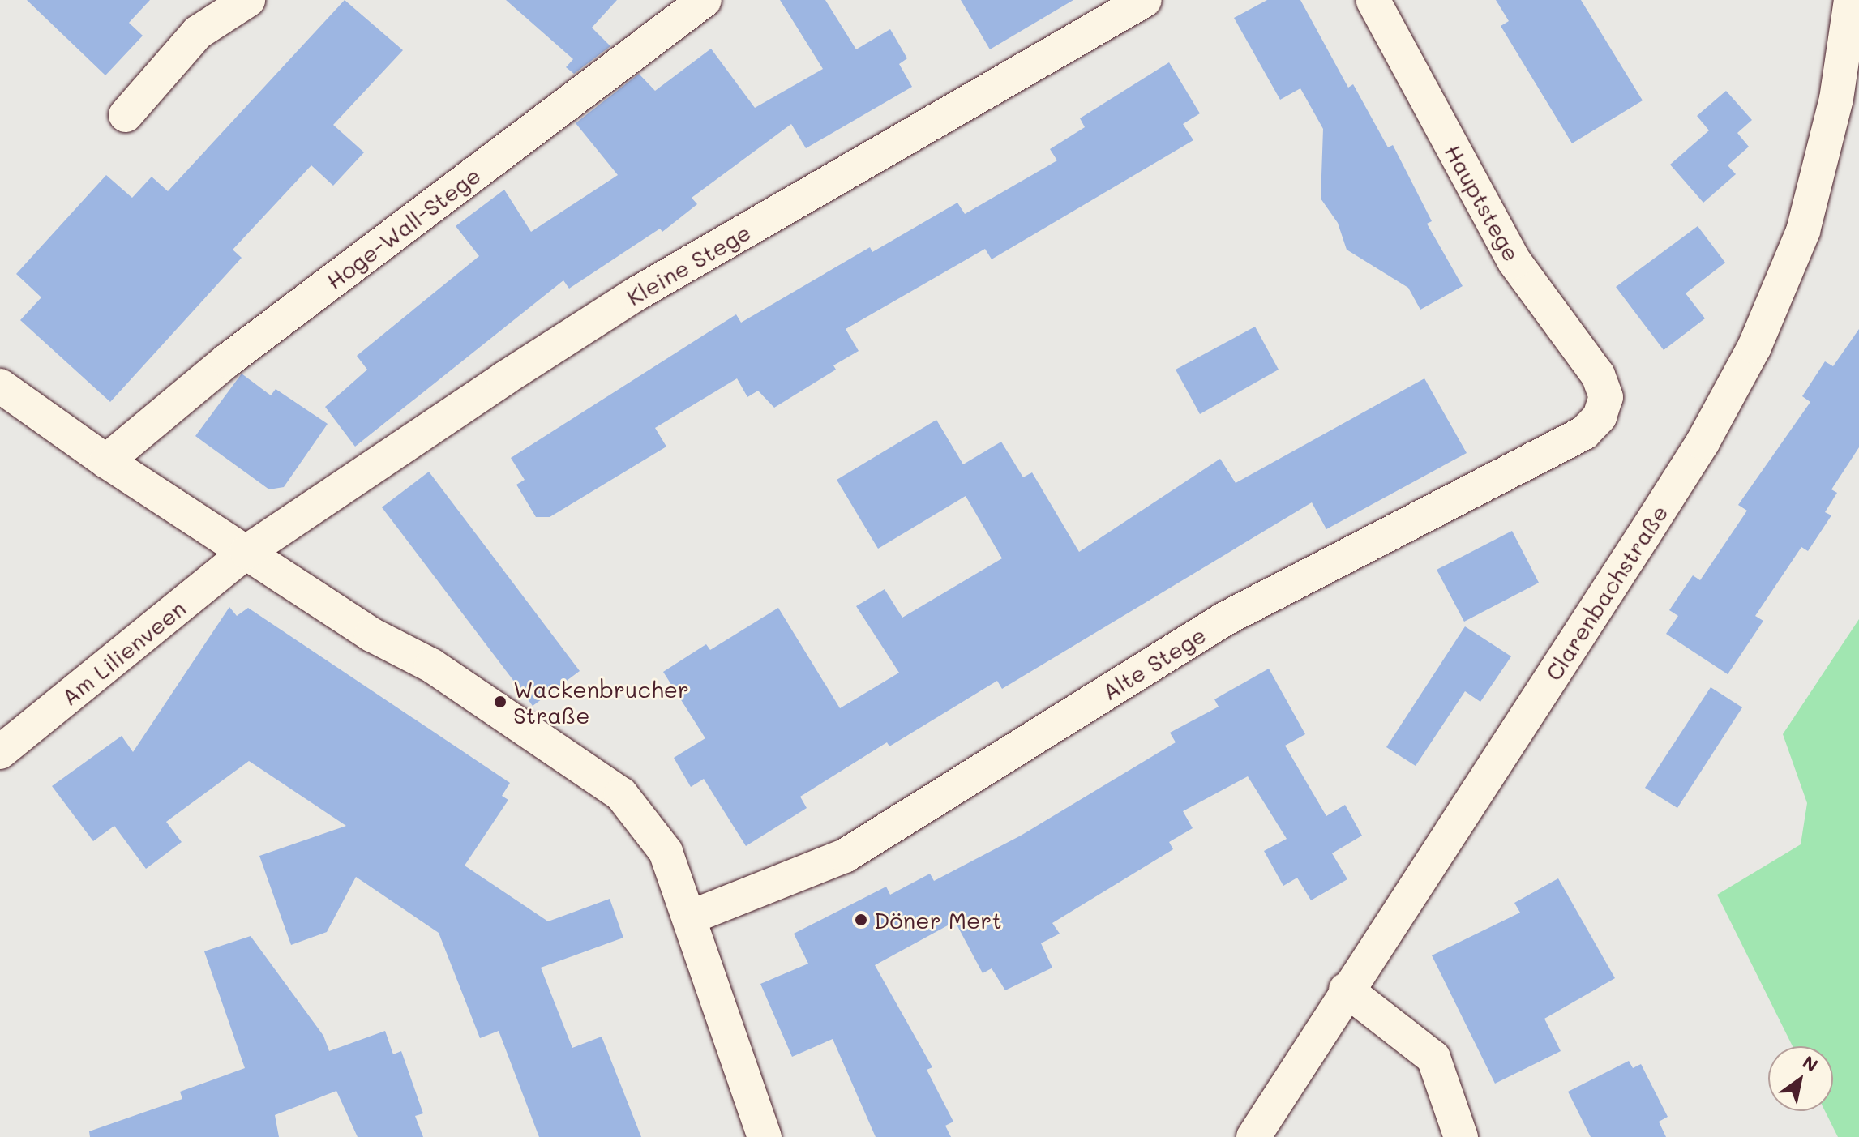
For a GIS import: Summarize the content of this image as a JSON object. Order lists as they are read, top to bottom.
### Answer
{
  "streets": {
    "street": [
      "Hauptstege",
      "Hoge-Wall-Stege",
      "Kleine Stege",
      "Clarenbachstraße",
      "Am Lilienveen",
      "Alte Stege"
    ]
  },
  "crossings": [
    ["Hauptstege", "Alte Stege"],
    ["Kleine Stege", "Am Lilienveen"]
  ],
  "places": ["Wackenbrucher Straße", "Döner Mert"],
  "north": "top right"
}
